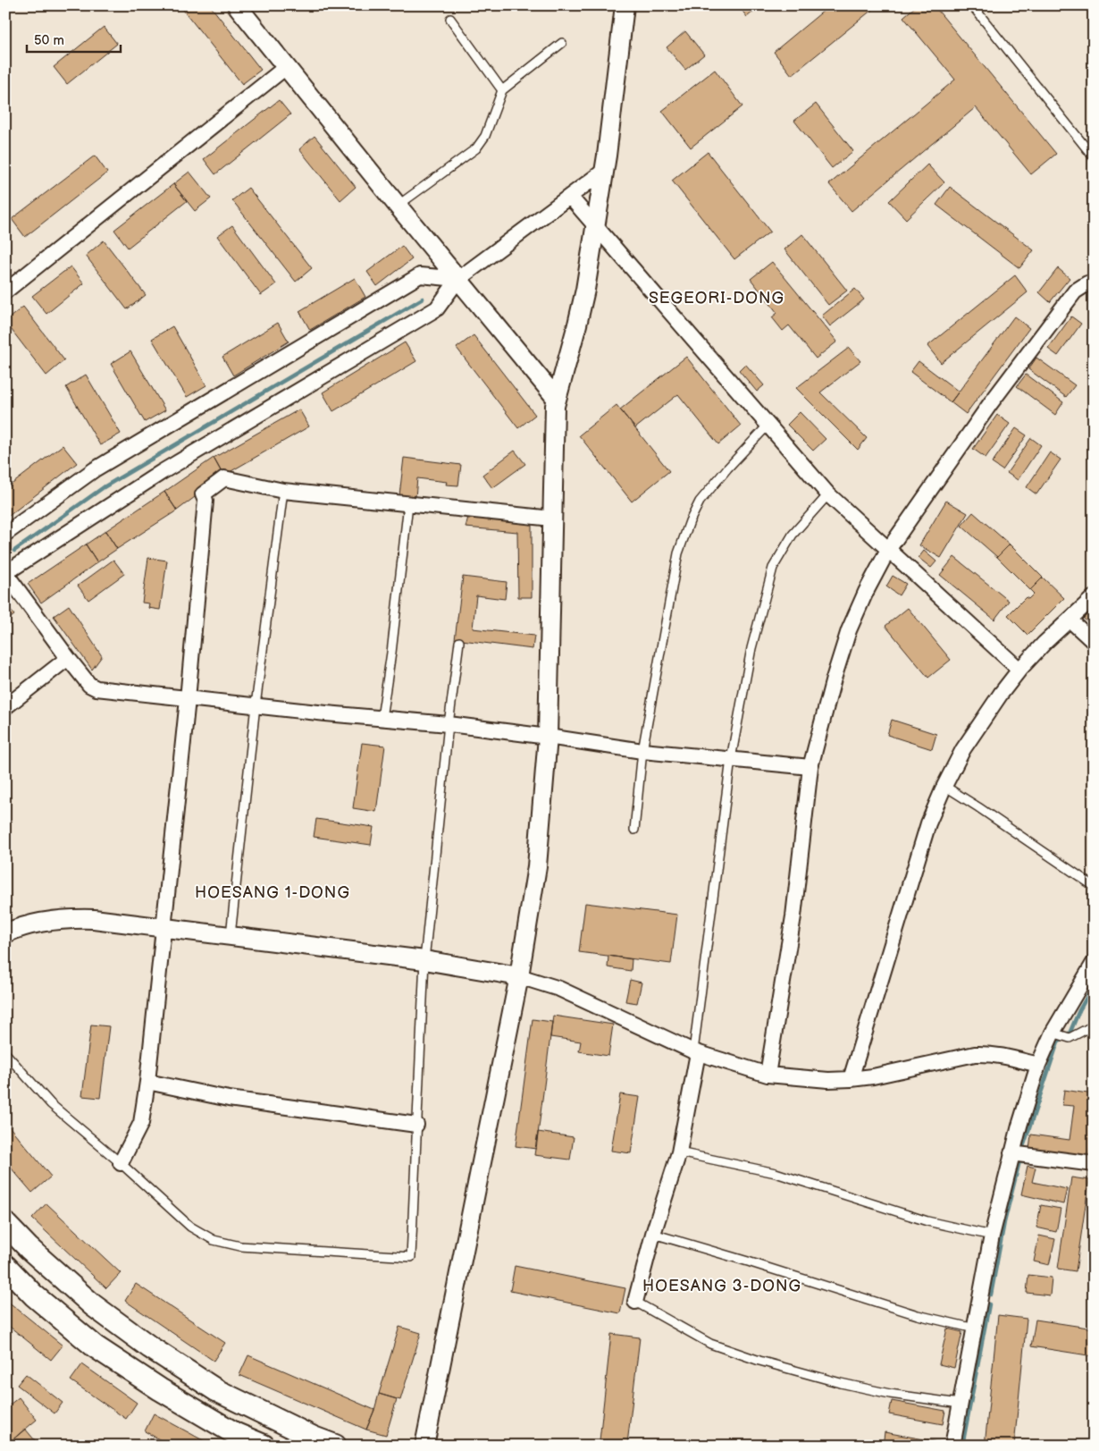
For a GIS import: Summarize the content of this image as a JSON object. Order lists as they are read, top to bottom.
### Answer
{
  "districts": ["SEGEORI-DONG", "HOESANG 1-DONG", "HOESANG 3-DONG"],
  "scale_bar": "50 m"
}
